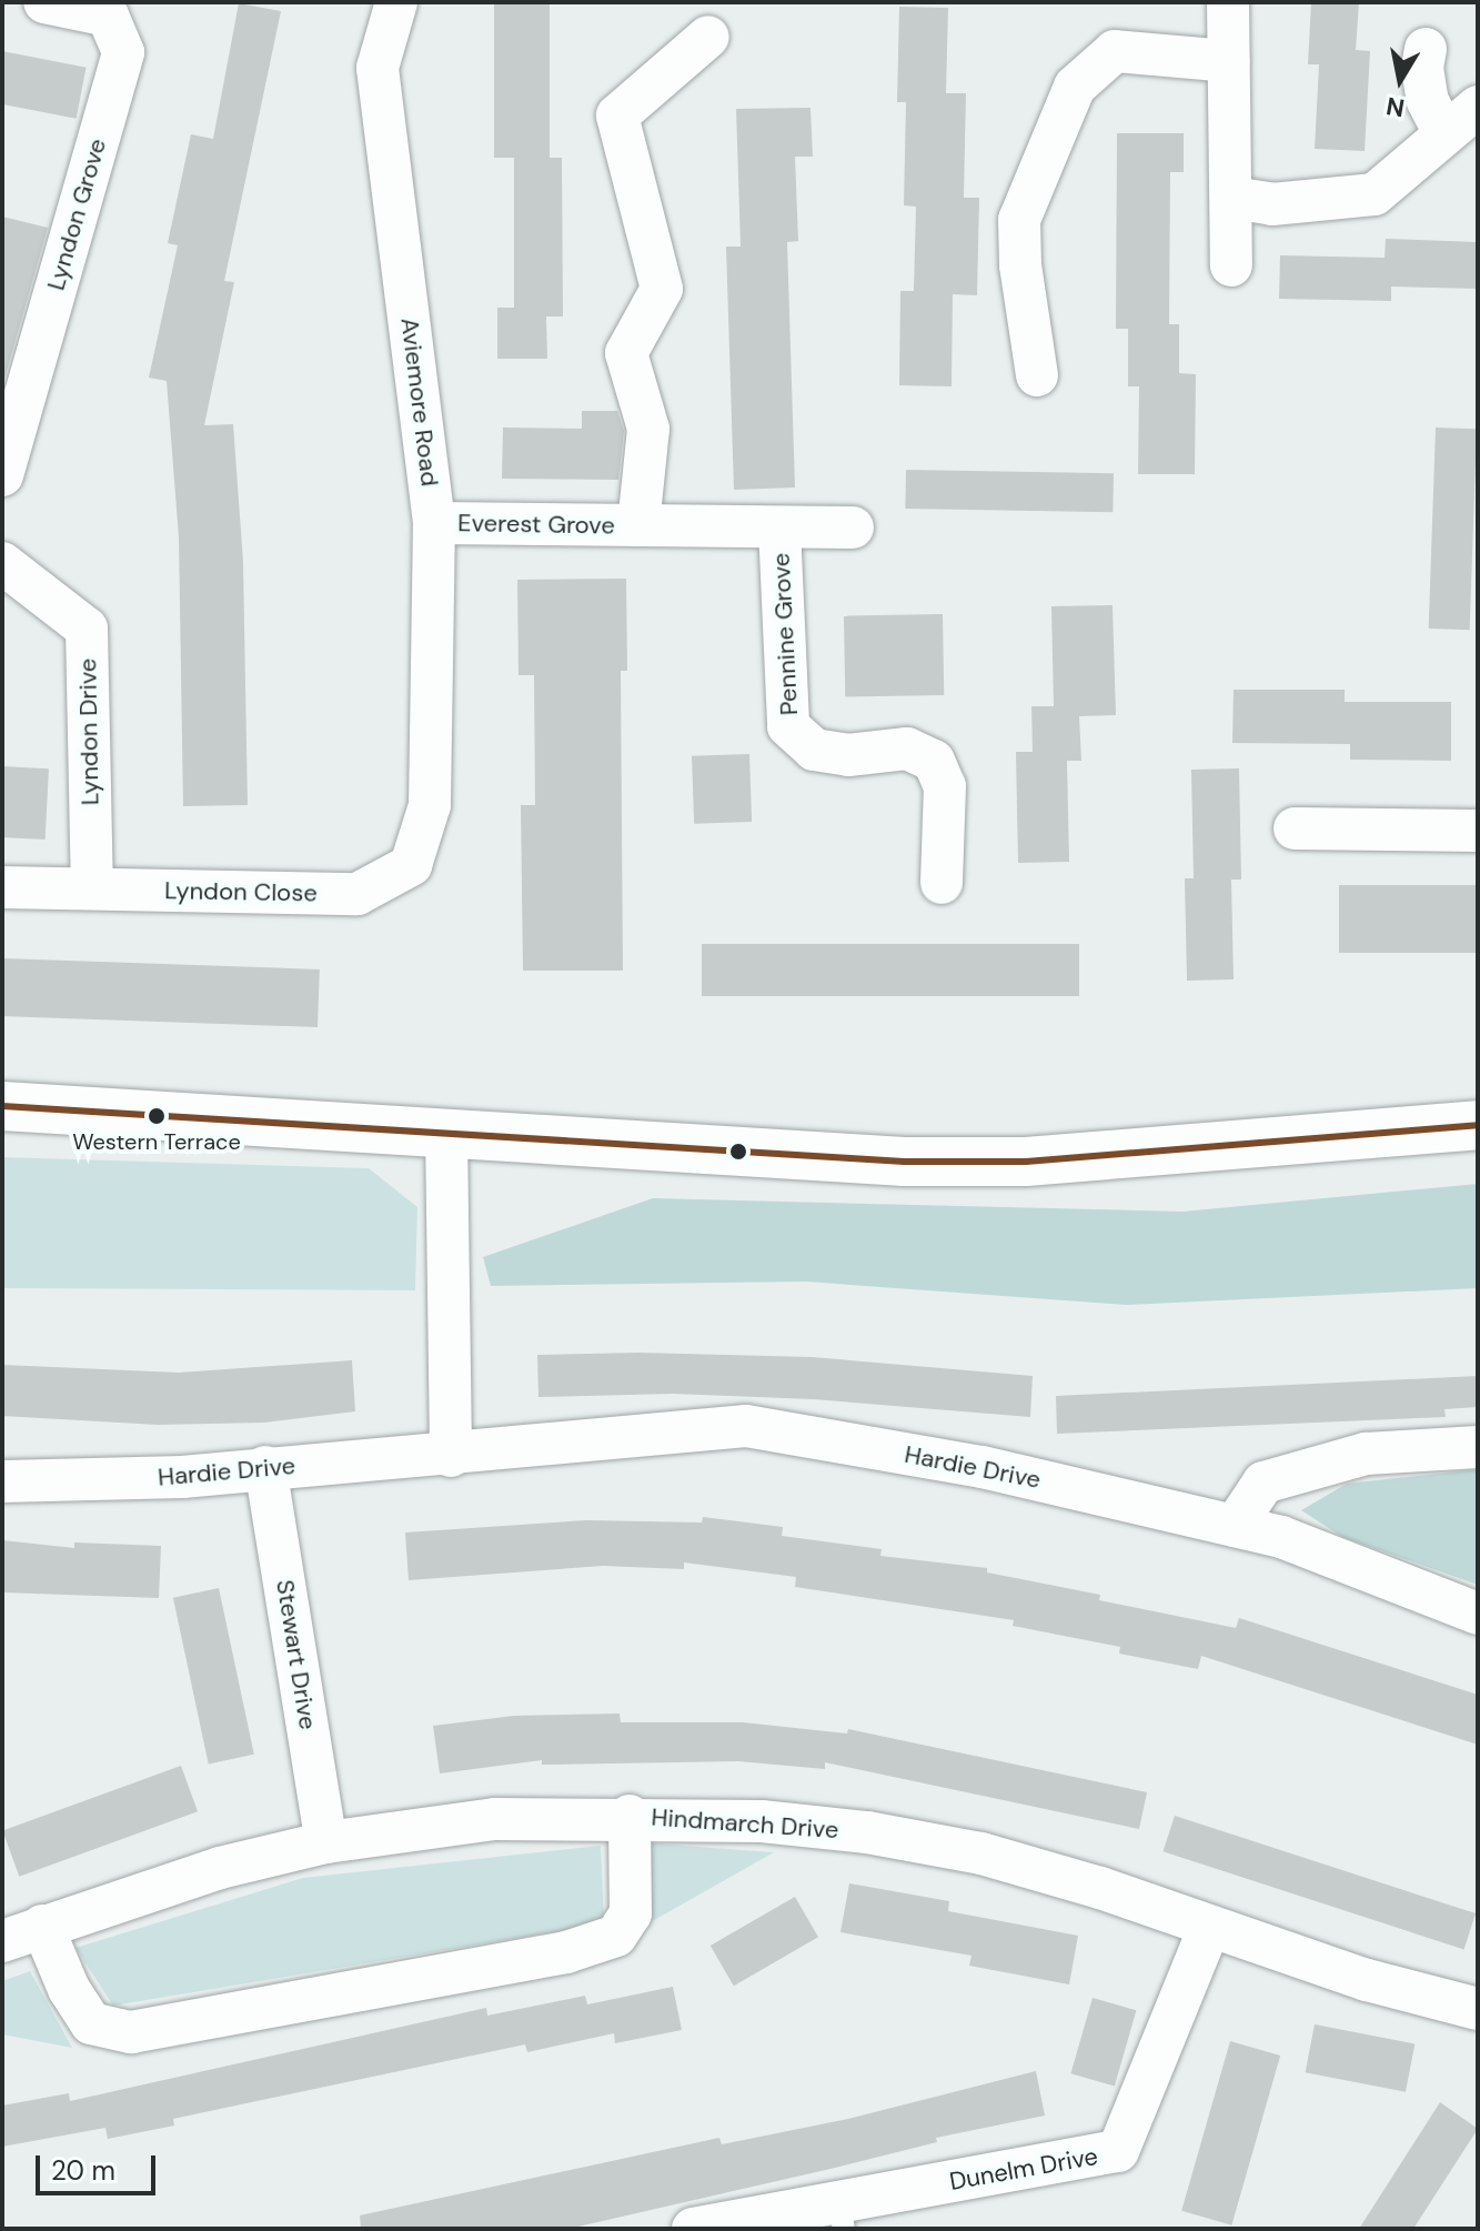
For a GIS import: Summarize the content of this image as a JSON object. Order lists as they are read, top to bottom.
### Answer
{
  "streets": {
    "street": [
      "Lyndon Grove",
      "Aviemore Road",
      "Everest Grove",
      "Pennine Grove",
      "Lyndon Drive",
      "Lyndon Close",
      "Hardie Drive",
      "Stewart Drive",
      "Hindmarch Drive",
      "Dunelm Drive"
    ]
  },
  "crossings": [
    ["Aviemore Road", "Everest Grove"],
    ["Aviemore Road", "Lyndon Close"],
    ["Everest Grove", "Pennine Grove"],
    ["Lyndon Drive", "Lyndon Close"],
    ["Hardie Drive", "Stewart Drive"],
    ["Stewart Drive", "Hindmarch Drive"],
    ["Hindmarch Drive", "Dunelm Drive"]
  ],
  "places": ["Western Terrace"],
  "scale_bar": "20 m",
  "north": "bottom"
}
